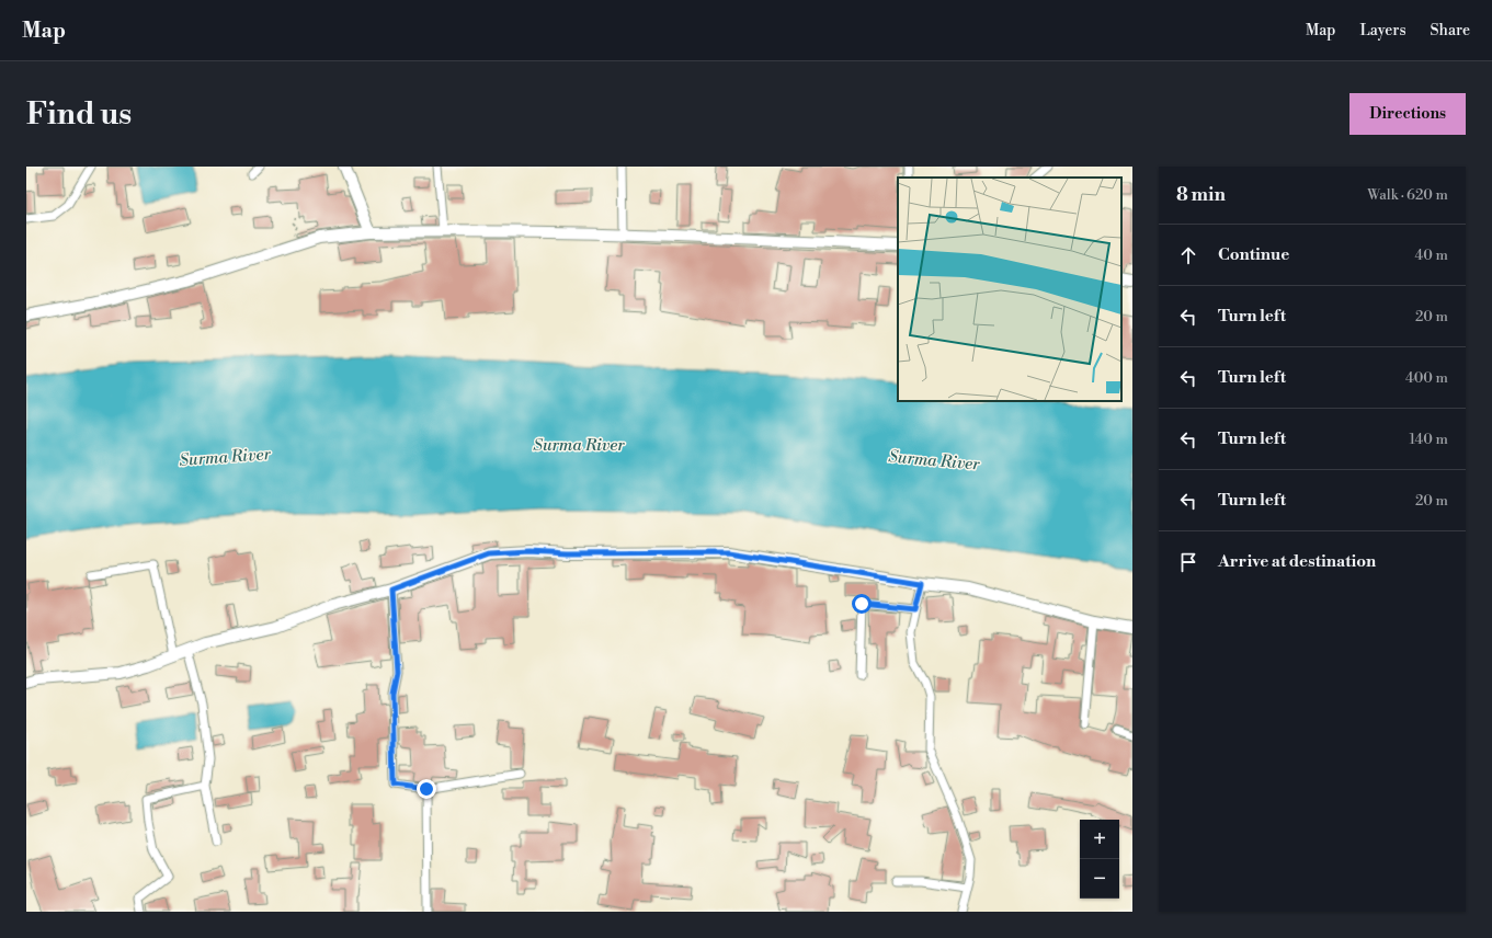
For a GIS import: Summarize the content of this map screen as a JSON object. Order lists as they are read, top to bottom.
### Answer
{
  "water": ["Surma River"],
  "page": {
    "header": "Map",
    "nav": ["Map", "Layers", "Share"],
    "buttons": "Directions",
    "title": "Find us",
    "heading": ["8 min", "Walk · 620 m"],
    "list": [
      ["Continue", "40 m"],
      ["Turn left", "20 m"],
      ["Turn left", "400 m"],
      ["Turn left", "140 m"],
      ["Turn left", "20 m"],
      "Arrive at destination"
    ],
    "map_buttons": ["+", "−"]
  }
}
